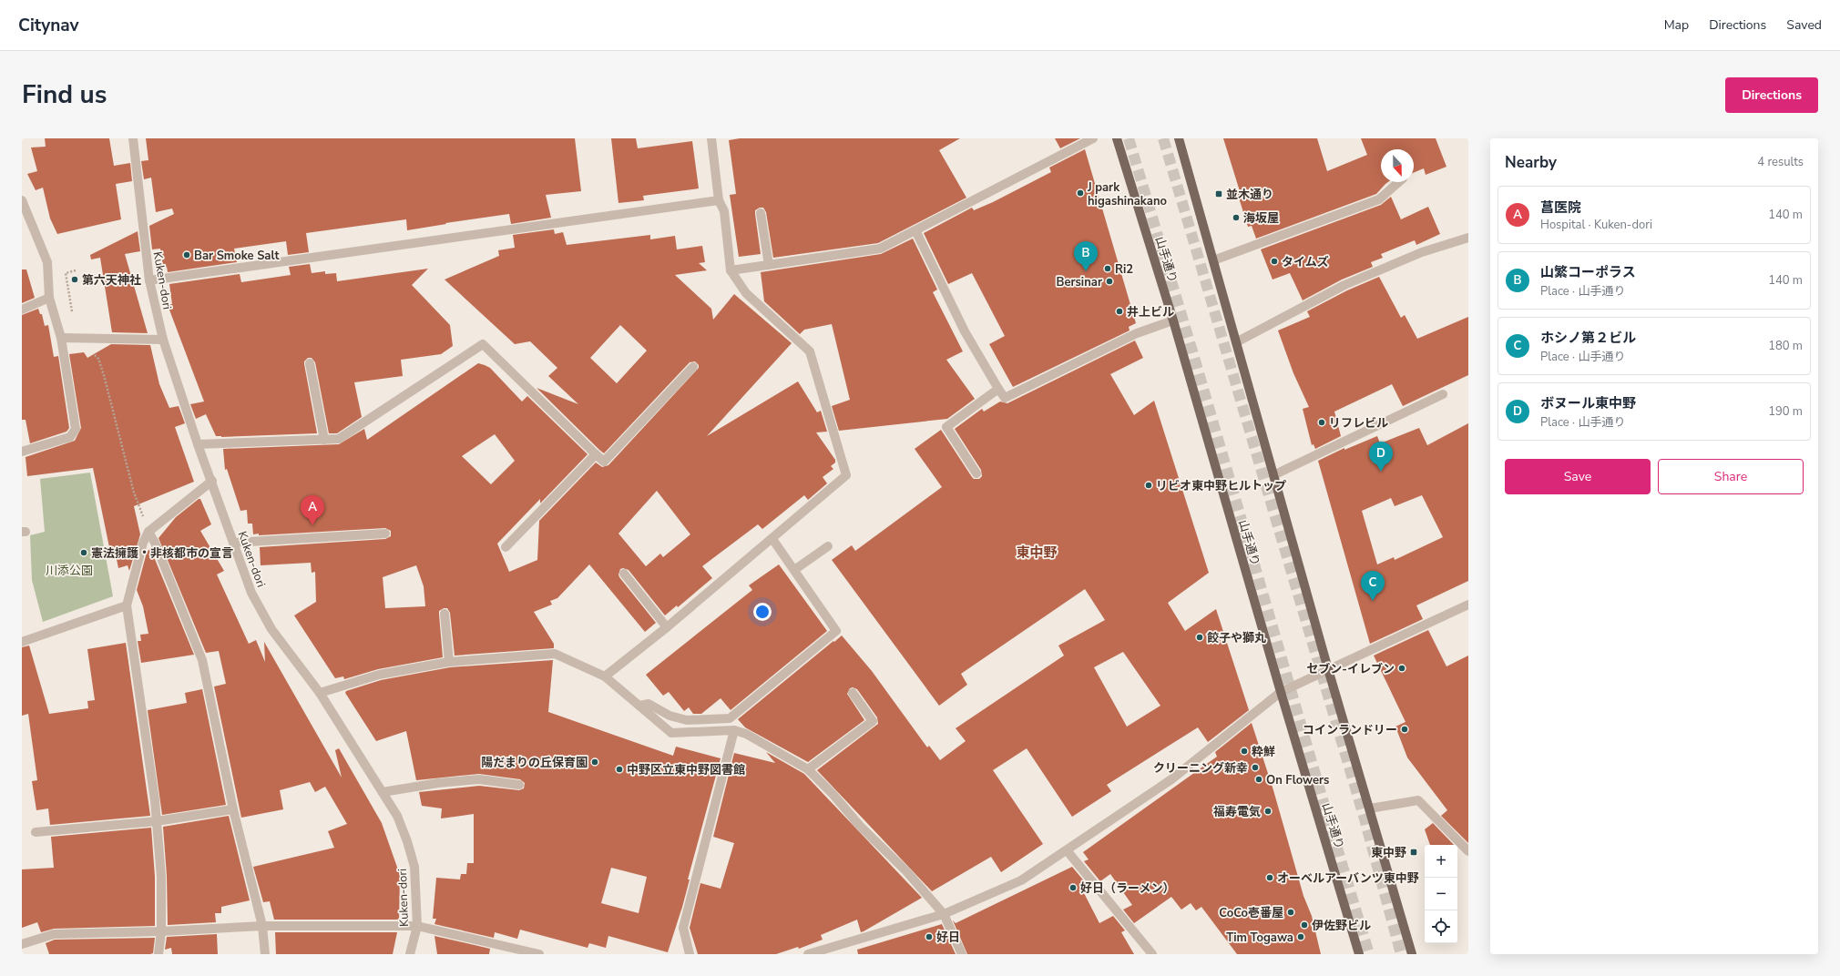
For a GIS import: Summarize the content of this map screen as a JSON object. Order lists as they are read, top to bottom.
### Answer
{
  "streets": {
    "main road": ["山手通り"],
    "street": ["Kuken-dori"]
  },
  "districts": ["東中野"],
  "parks": ["川添公園"],
  "places": {
    "other": [
      "J park higashinakano",
      "海坂屋",
      "Bar Smoke Salt",
      "タイムズ",
      "Ri2",
      "第六天神社",
      "Bersinar",
      "井上ビル",
      "リフレビル",
      "リビオ東中野ヒルトップ",
      "憲法擁護・非核都市の宣言",
      "餃子や獅丸",
      "セブン-イレブン",
      "コインランドリー",
      "粋鮮",
      "陽だまりの丘保育園",
      "クリーニング新幸",
      "中野区立東中野図書館",
      "On Flowers",
      "福寿電気",
      "オーベルアーバンツ東中野",
      "好日（ラーメン）",
      "CoCo壱番屋",
      "伊佐野ビル",
      "好日",
      "Tim Togawa"
    ],
    "transit": ["並木通り", "東中野"]
  },
  "north": "bottom",
  "page": {
    "header": "Citynav",
    "nav": ["Map", "Directions", "Saved"],
    "title": "Find us",
    "buttons": [
      "Directions",
      ["Save", "Share"]
    ],
    "heading": ["Nearby", "4 results"],
    "list": [
      {
        "mark": "A",
        "name": "菖医院",
        "note": "Hospital · Kuken-dori",
        "value": "140 m"
      },
      {
        "mark": "B",
        "name": "山繁コーポラス",
        "note": "Place · 山手通り",
        "value": "140 m"
      },
      {
        "mark": "C",
        "name": "ホシノ第２ビル",
        "note": "Place · 山手通り",
        "value": "180 m"
      },
      {
        "mark": "D",
        "name": "ボヌール東中野",
        "note": "Place · 山手通り",
        "value": "190 m"
      }
    ],
    "pins": [
      "B",
      "D",
      "A",
      "C"
    ],
    "map_buttons": ["+", "−"]
  }
}
